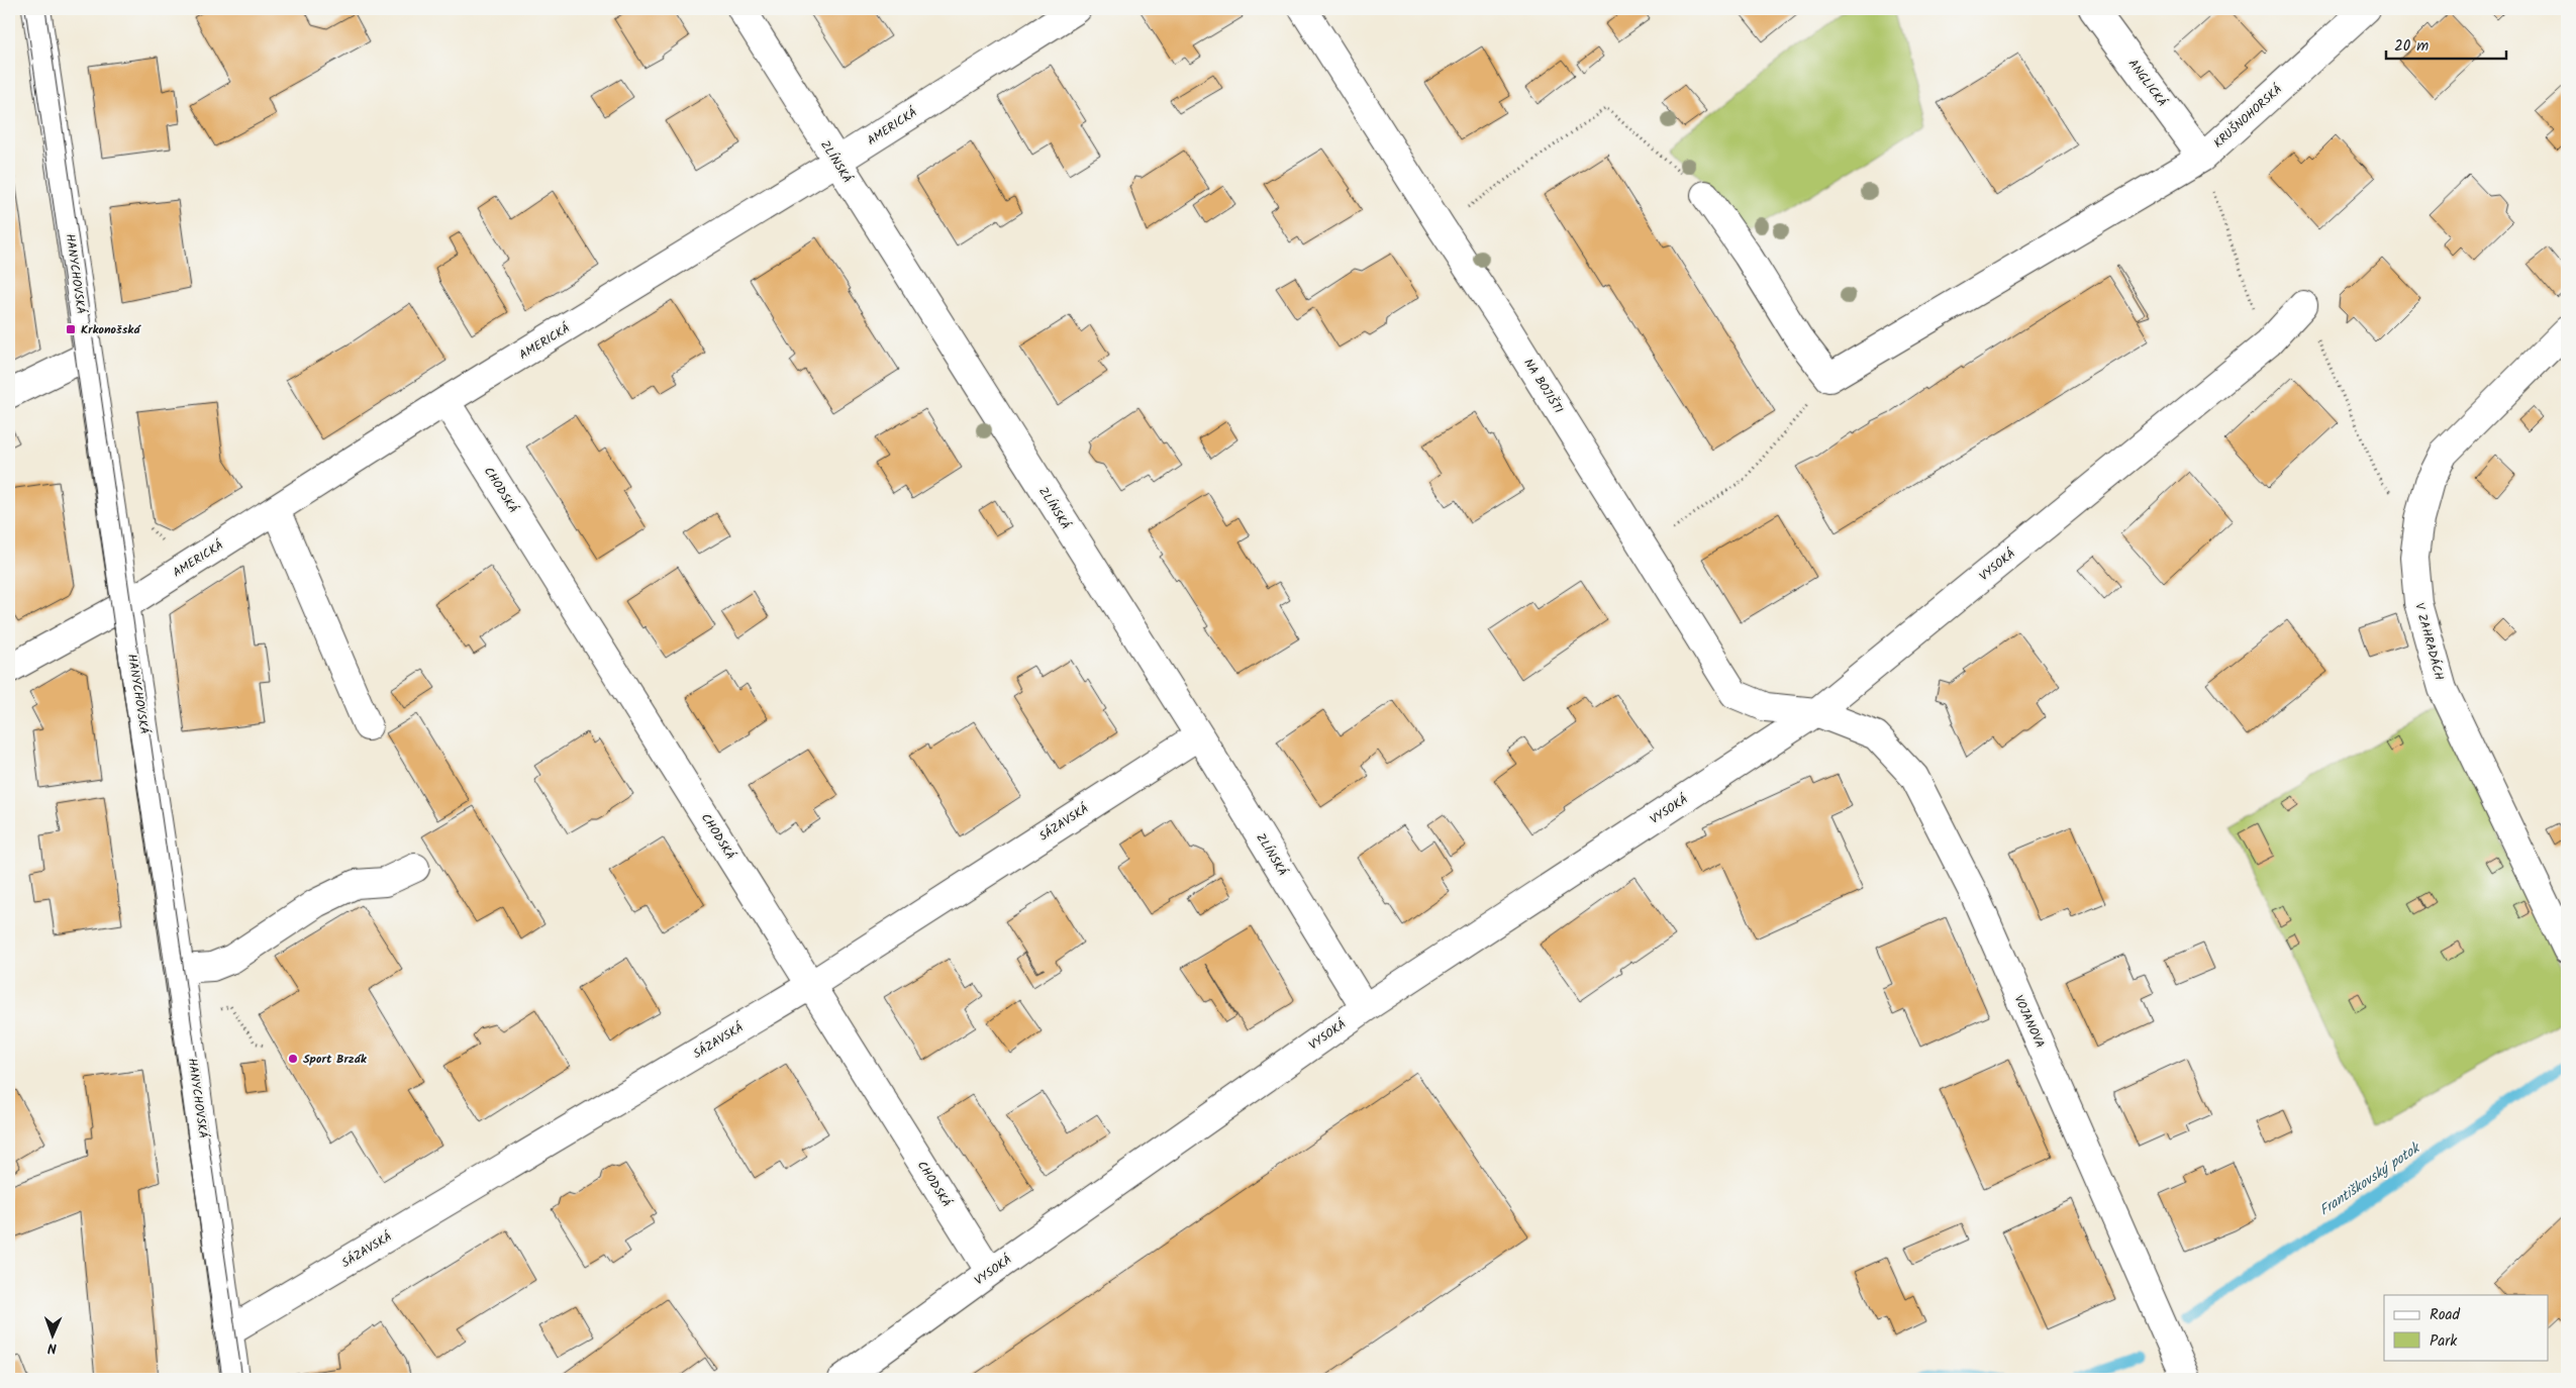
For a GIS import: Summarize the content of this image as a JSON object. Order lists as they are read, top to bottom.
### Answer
{
  "streets": {
    "street": [
      "ANGLICKÁ",
      "KRUŠNOHORSKÁ",
      "AMERICKÁ",
      "ZLÍNSKÁ",
      "HANYCHOVSKÁ",
      "NA BOJIŠTI",
      "CHODSKÁ",
      "VYSOKÁ",
      "V ZAHRADÁCH",
      "SÁZAVSKÁ",
      "VOJANOVA"
    ]
  },
  "crossings": [
    ["ANGLICKÁ", "KRUŠNOHORSKÁ"],
    ["AMERICKÁ", "ZLÍNSKÁ"],
    ["AMERICKÁ", "HANYCHOVSKÁ"],
    ["AMERICKÁ", "CHODSKÁ"],
    ["ZLÍNSKÁ", "VYSOKÁ"],
    ["ZLÍNSKÁ", "SÁZAVSKÁ"],
    ["HANYCHOVSKÁ", "SÁZAVSKÁ"],
    ["NA BOJIŠTI", "VYSOKÁ"],
    ["NA BOJIŠTI", "VOJANOVA"],
    ["CHODSKÁ", "VYSOKÁ"],
    ["CHODSKÁ", "SÁZAVSKÁ"],
    ["VYSOKÁ", "VOJANOVA"]
  ],
  "water": ["Františkovský potok"],
  "places": {
    "transit": ["Krkonošská"],
    "other": ["Sport Brzák"]
  },
  "legend": ["Road", "Park"],
  "scale_bar": "20 m",
  "north": "bottom"
}
